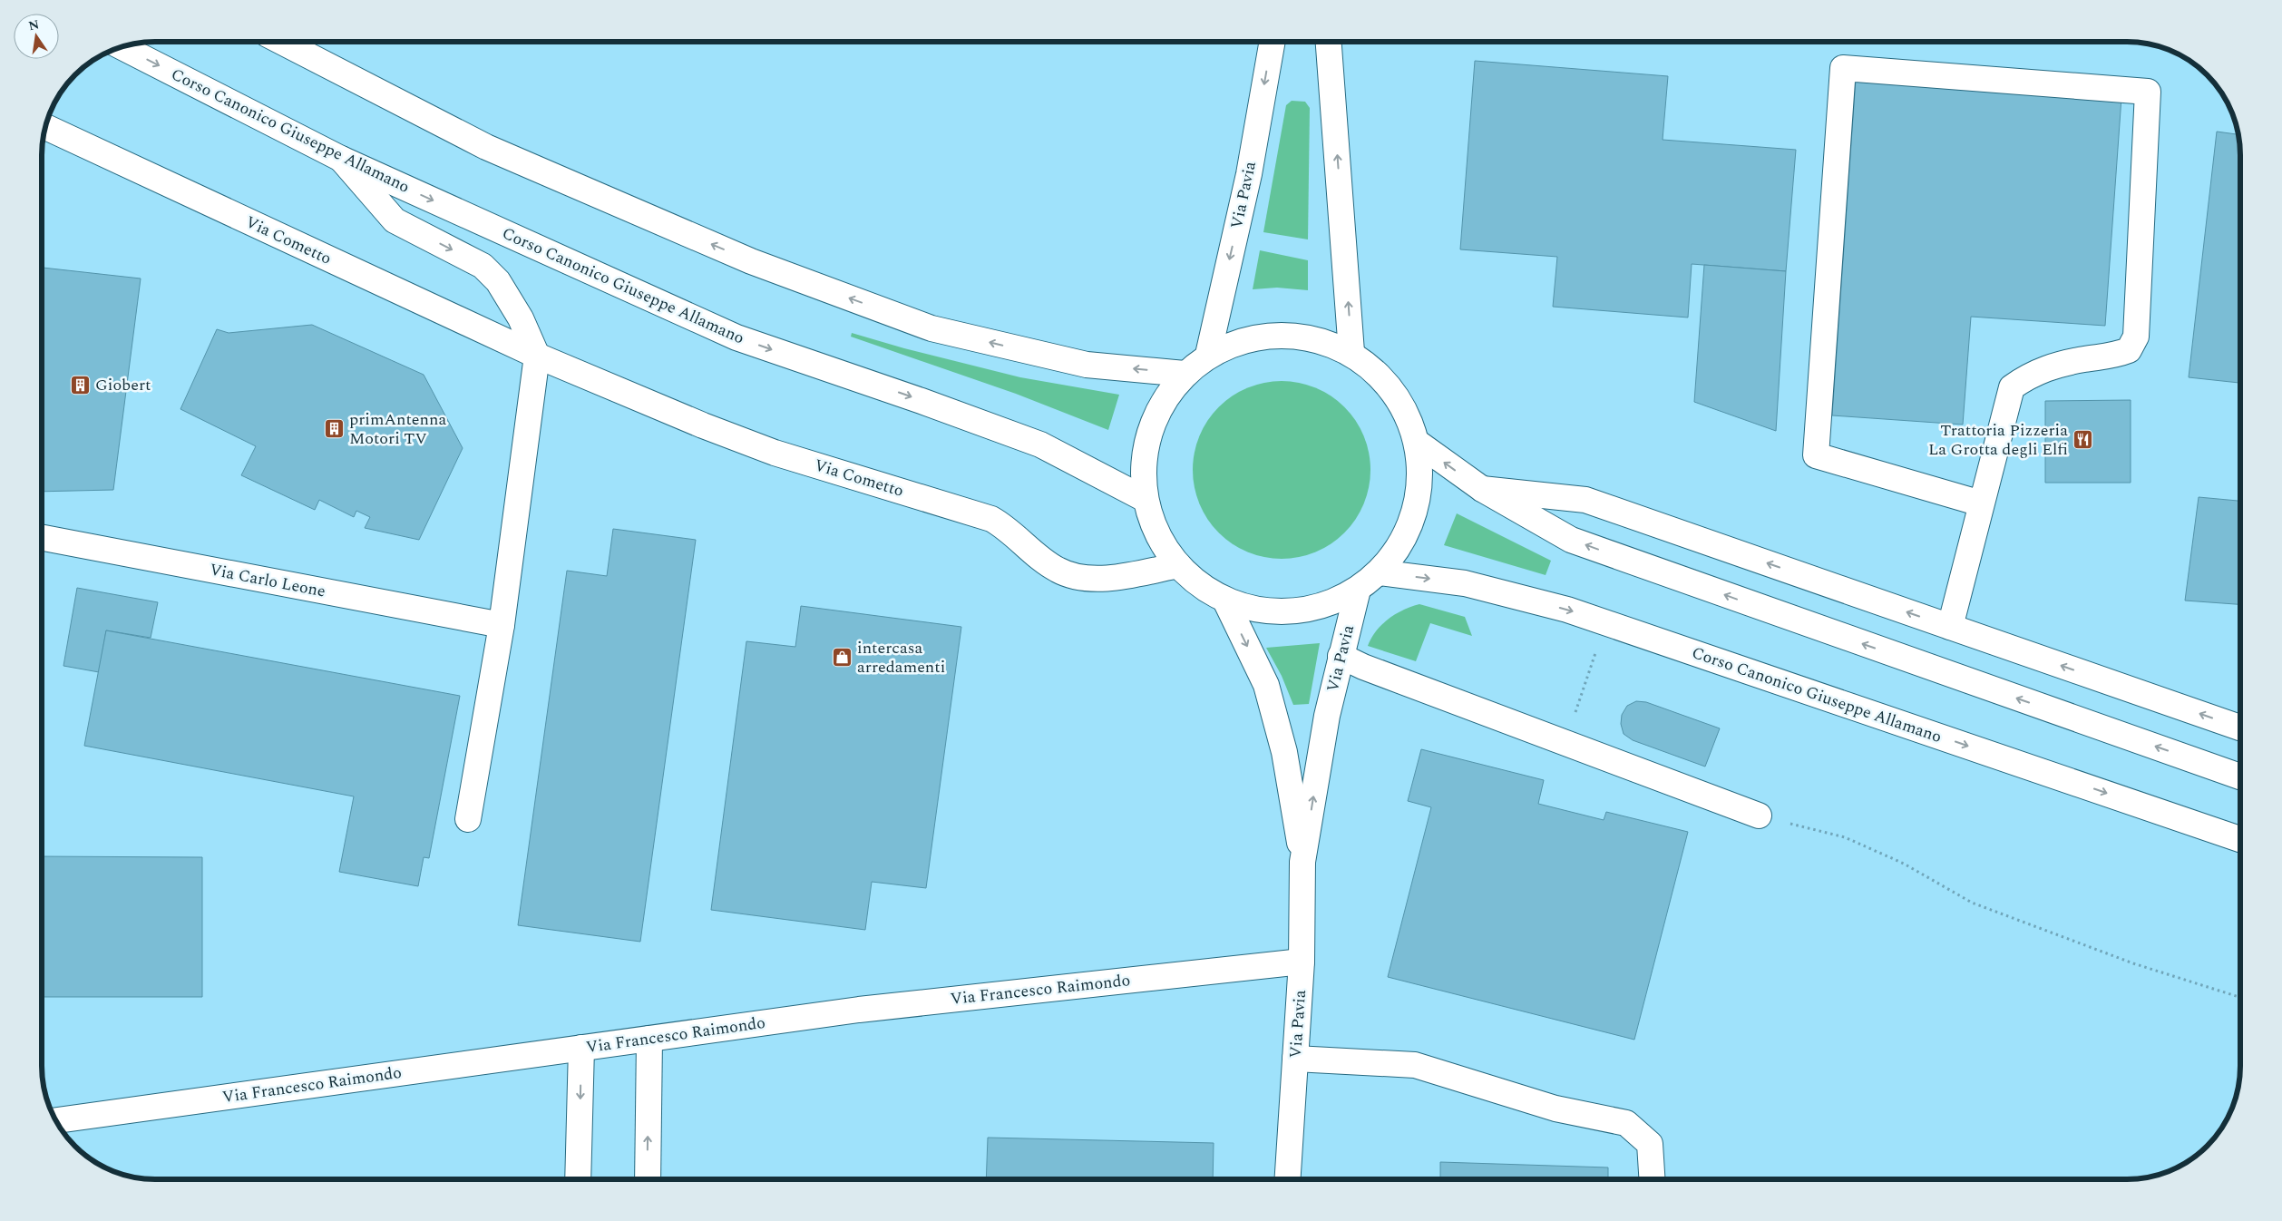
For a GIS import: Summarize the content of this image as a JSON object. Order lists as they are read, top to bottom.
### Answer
{
  "streets": {
    "street": [
      "Corso Canonico Giuseppe Allamano",
      "Via Pavia",
      "Via Cometto",
      "Via Carlo Leone",
      "Via Francesco Raimondo"
    ]
  },
  "crossings": [
    ["Via Pavia", "Via Francesco Raimondo"]
  ],
  "places": {
    "building": ["Giobert", "primAntenna Motori TV"],
    "restaurant": ["Trattoria Pizzeria La Grotta degli Elfi"],
    "shop": ["intercasa arredamenti"]
  },
  "north": "top"
}
